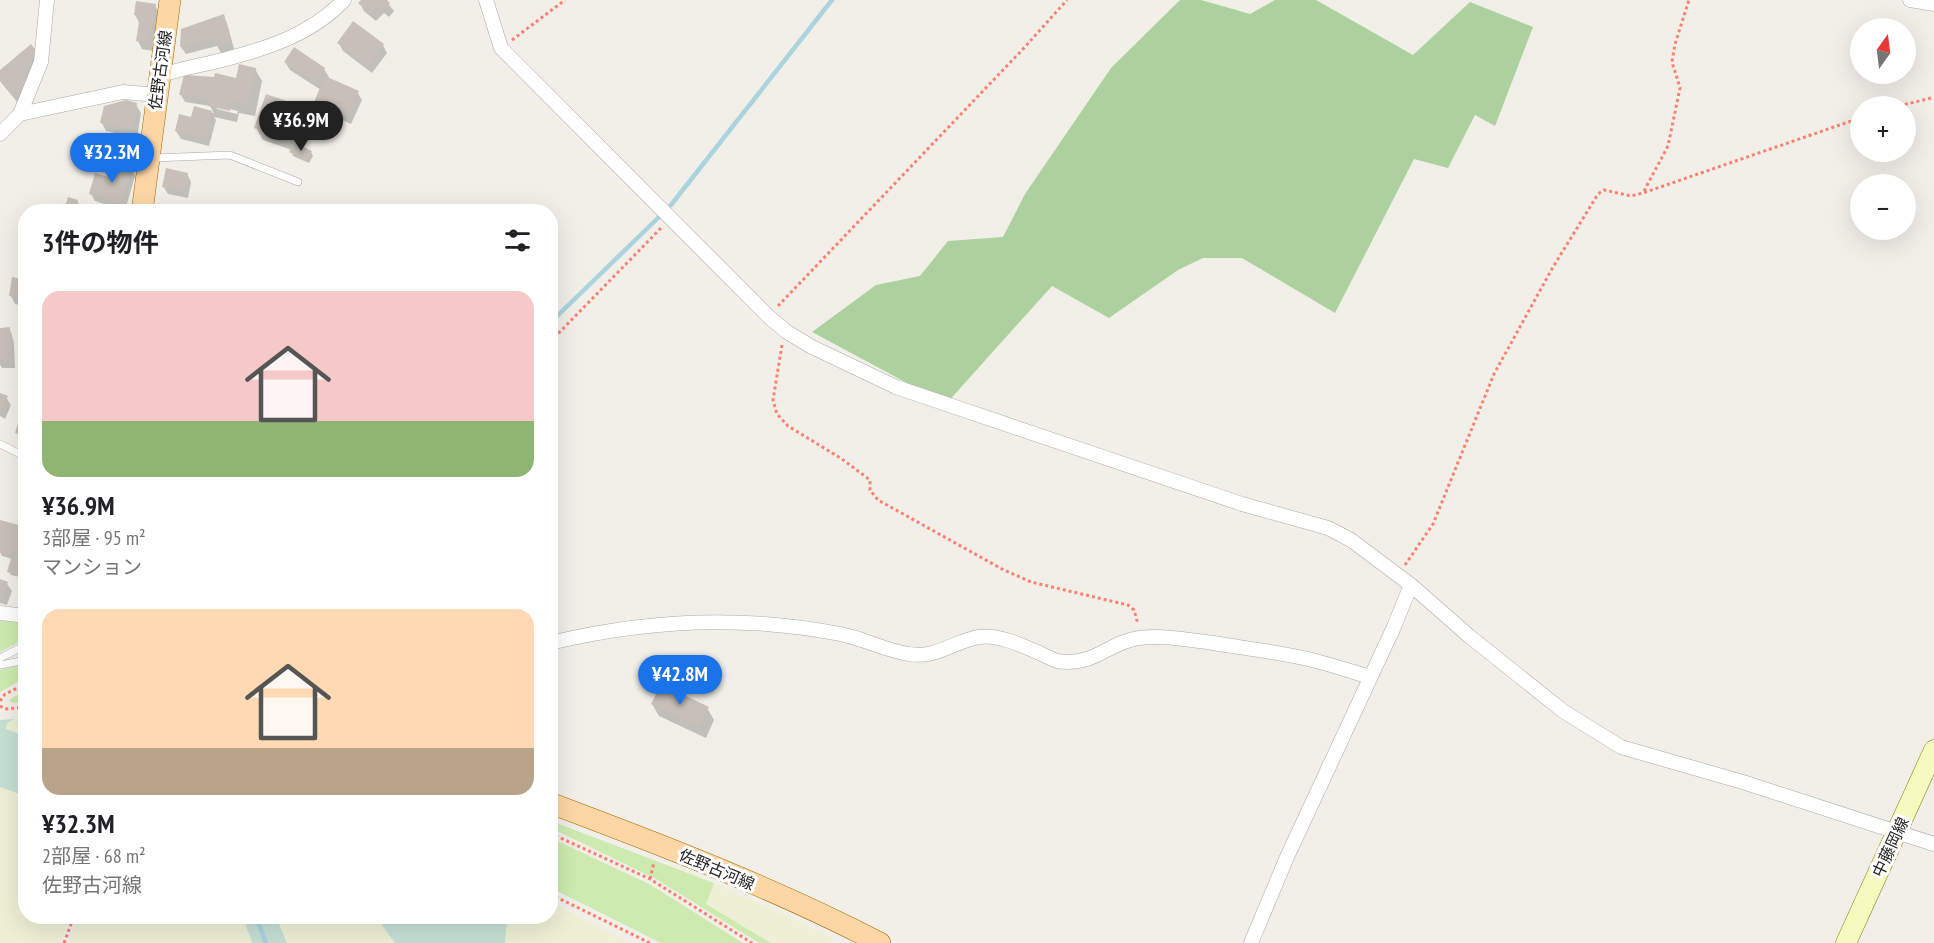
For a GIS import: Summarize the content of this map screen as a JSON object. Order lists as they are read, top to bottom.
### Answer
{
  "streets": {
    "main road": ["佐野古河線", "中藤岡線"]
  },
  "north": "top",
  "page": {
    "map_buttons": ["+", "−"],
    "price": ["¥36.9M", "¥32.3M", "¥42.8M"],
    "heading": "3件の物件",
    "list": [
      {
        "name": "¥36.9M",
        "note": "3部屋 · 95 m² · マンション"
      },
      {
        "name": "¥32.3M",
        "note": "2部屋 · 68 m² · 佐野古河線"
      }
    ]
  }
}
